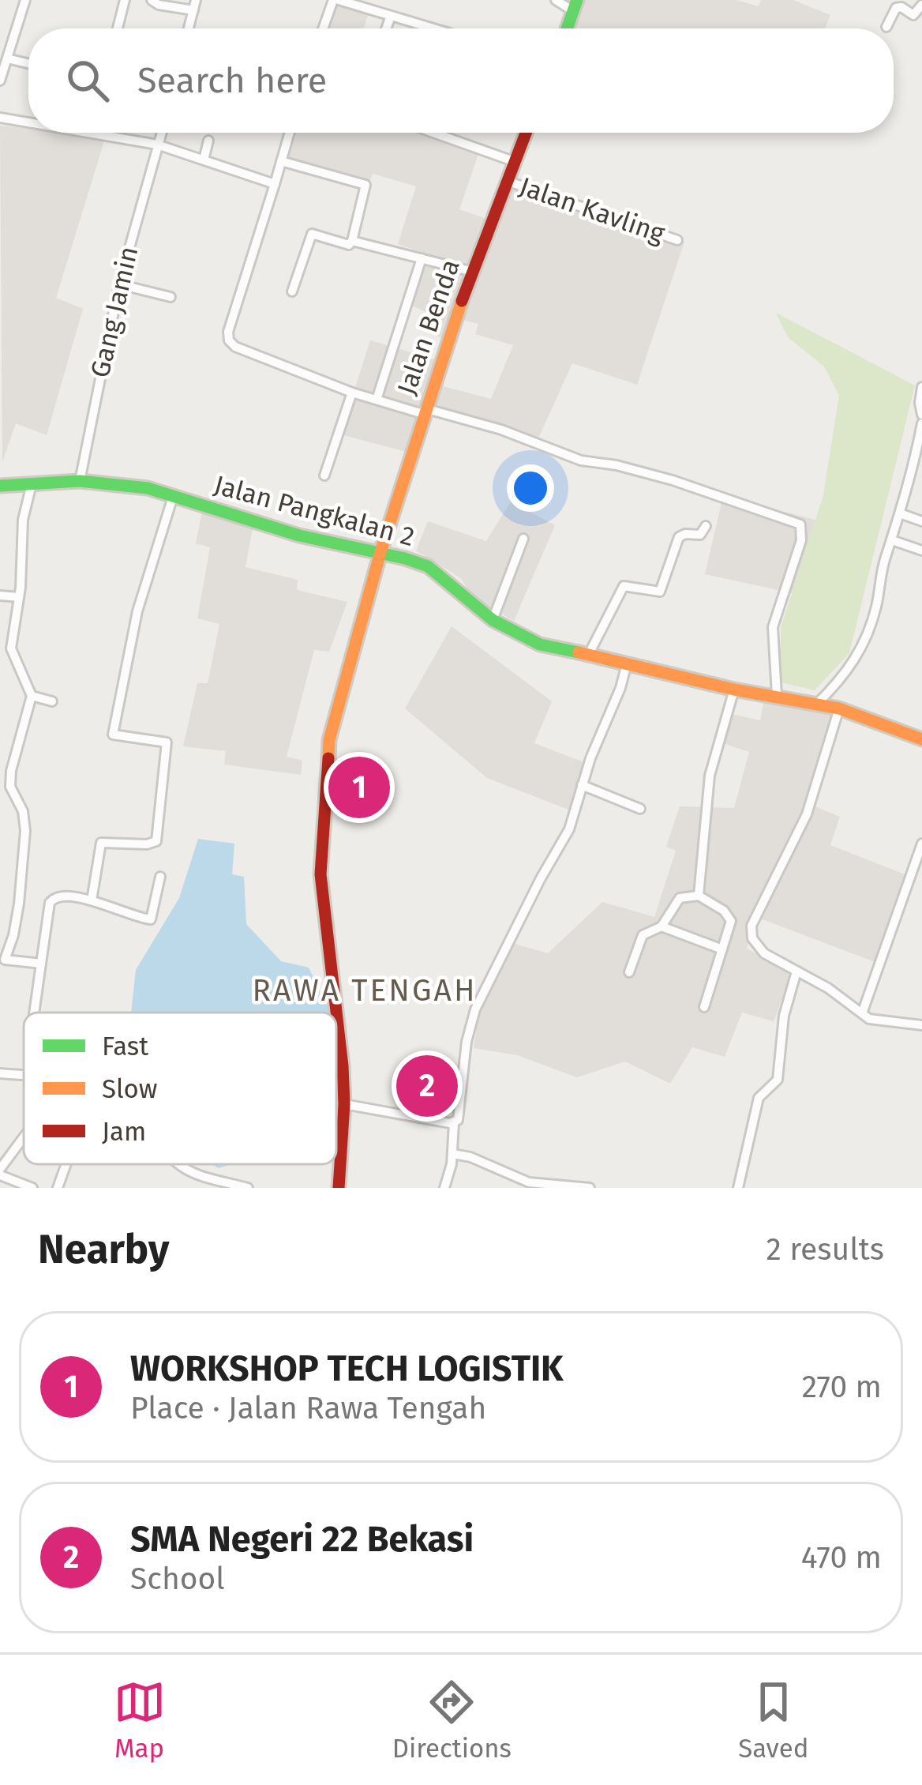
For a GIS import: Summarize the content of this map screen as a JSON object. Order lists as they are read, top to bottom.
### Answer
{
  "streets": {
    "street": [
      "Jalan Kavling",
      "Gang Jamin",
      "Jalan Benda",
      "Jalan Pangkalan 2"
    ]
  },
  "crossings": [
    ["Jalan Kavling", "Jalan Benda"],
    ["Gang Jamin", "Jalan Pangkalan 2"],
    ["Jalan Benda", "Jalan Pangkalan 2"]
  ],
  "districts": ["RAWA TENGAH"],
  "legend": ["Fast", "Slow", "Jam"],
  "page": {
    "search": "Search here",
    "pins": ["1", "2"],
    "heading": ["Nearby", "2 results"],
    "list": [
      {
        "mark": "1",
        "name": "WORKSHOP TECH LOGISTIK",
        "note": "Place · Jalan Rawa Tengah",
        "value": "270 m"
      },
      {
        "mark": "2",
        "name": "SMA Negeri 22 Bekasi",
        "note": "School",
        "value": "470 m"
      }
    ],
    "nav": ["Map", "Directions", "Saved"]
  }
}
